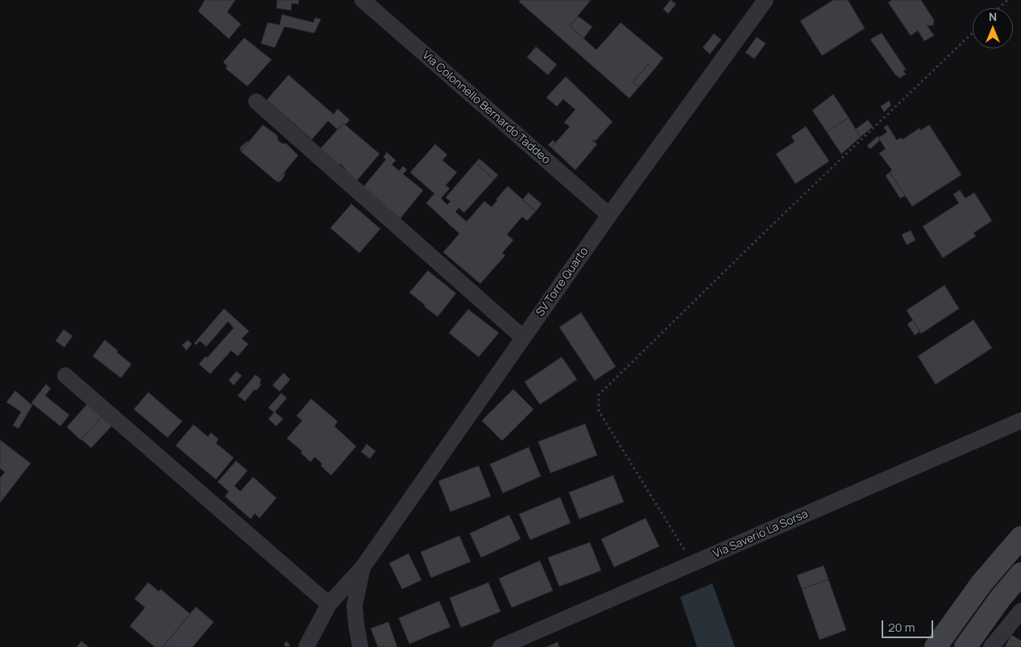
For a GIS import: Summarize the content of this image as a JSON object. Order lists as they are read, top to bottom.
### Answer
{
  "streets": {
    "street": ["Via Colonnello Bernardo Taddeo", "SV Torre Quarto", "Via Saverio La Sorsa"]
  },
  "crossings": [
    ["Via Colonnello Bernardo Taddeo", "SV Torre Quarto"]
  ],
  "scale_bar": "20 m",
  "north": "top"
}
